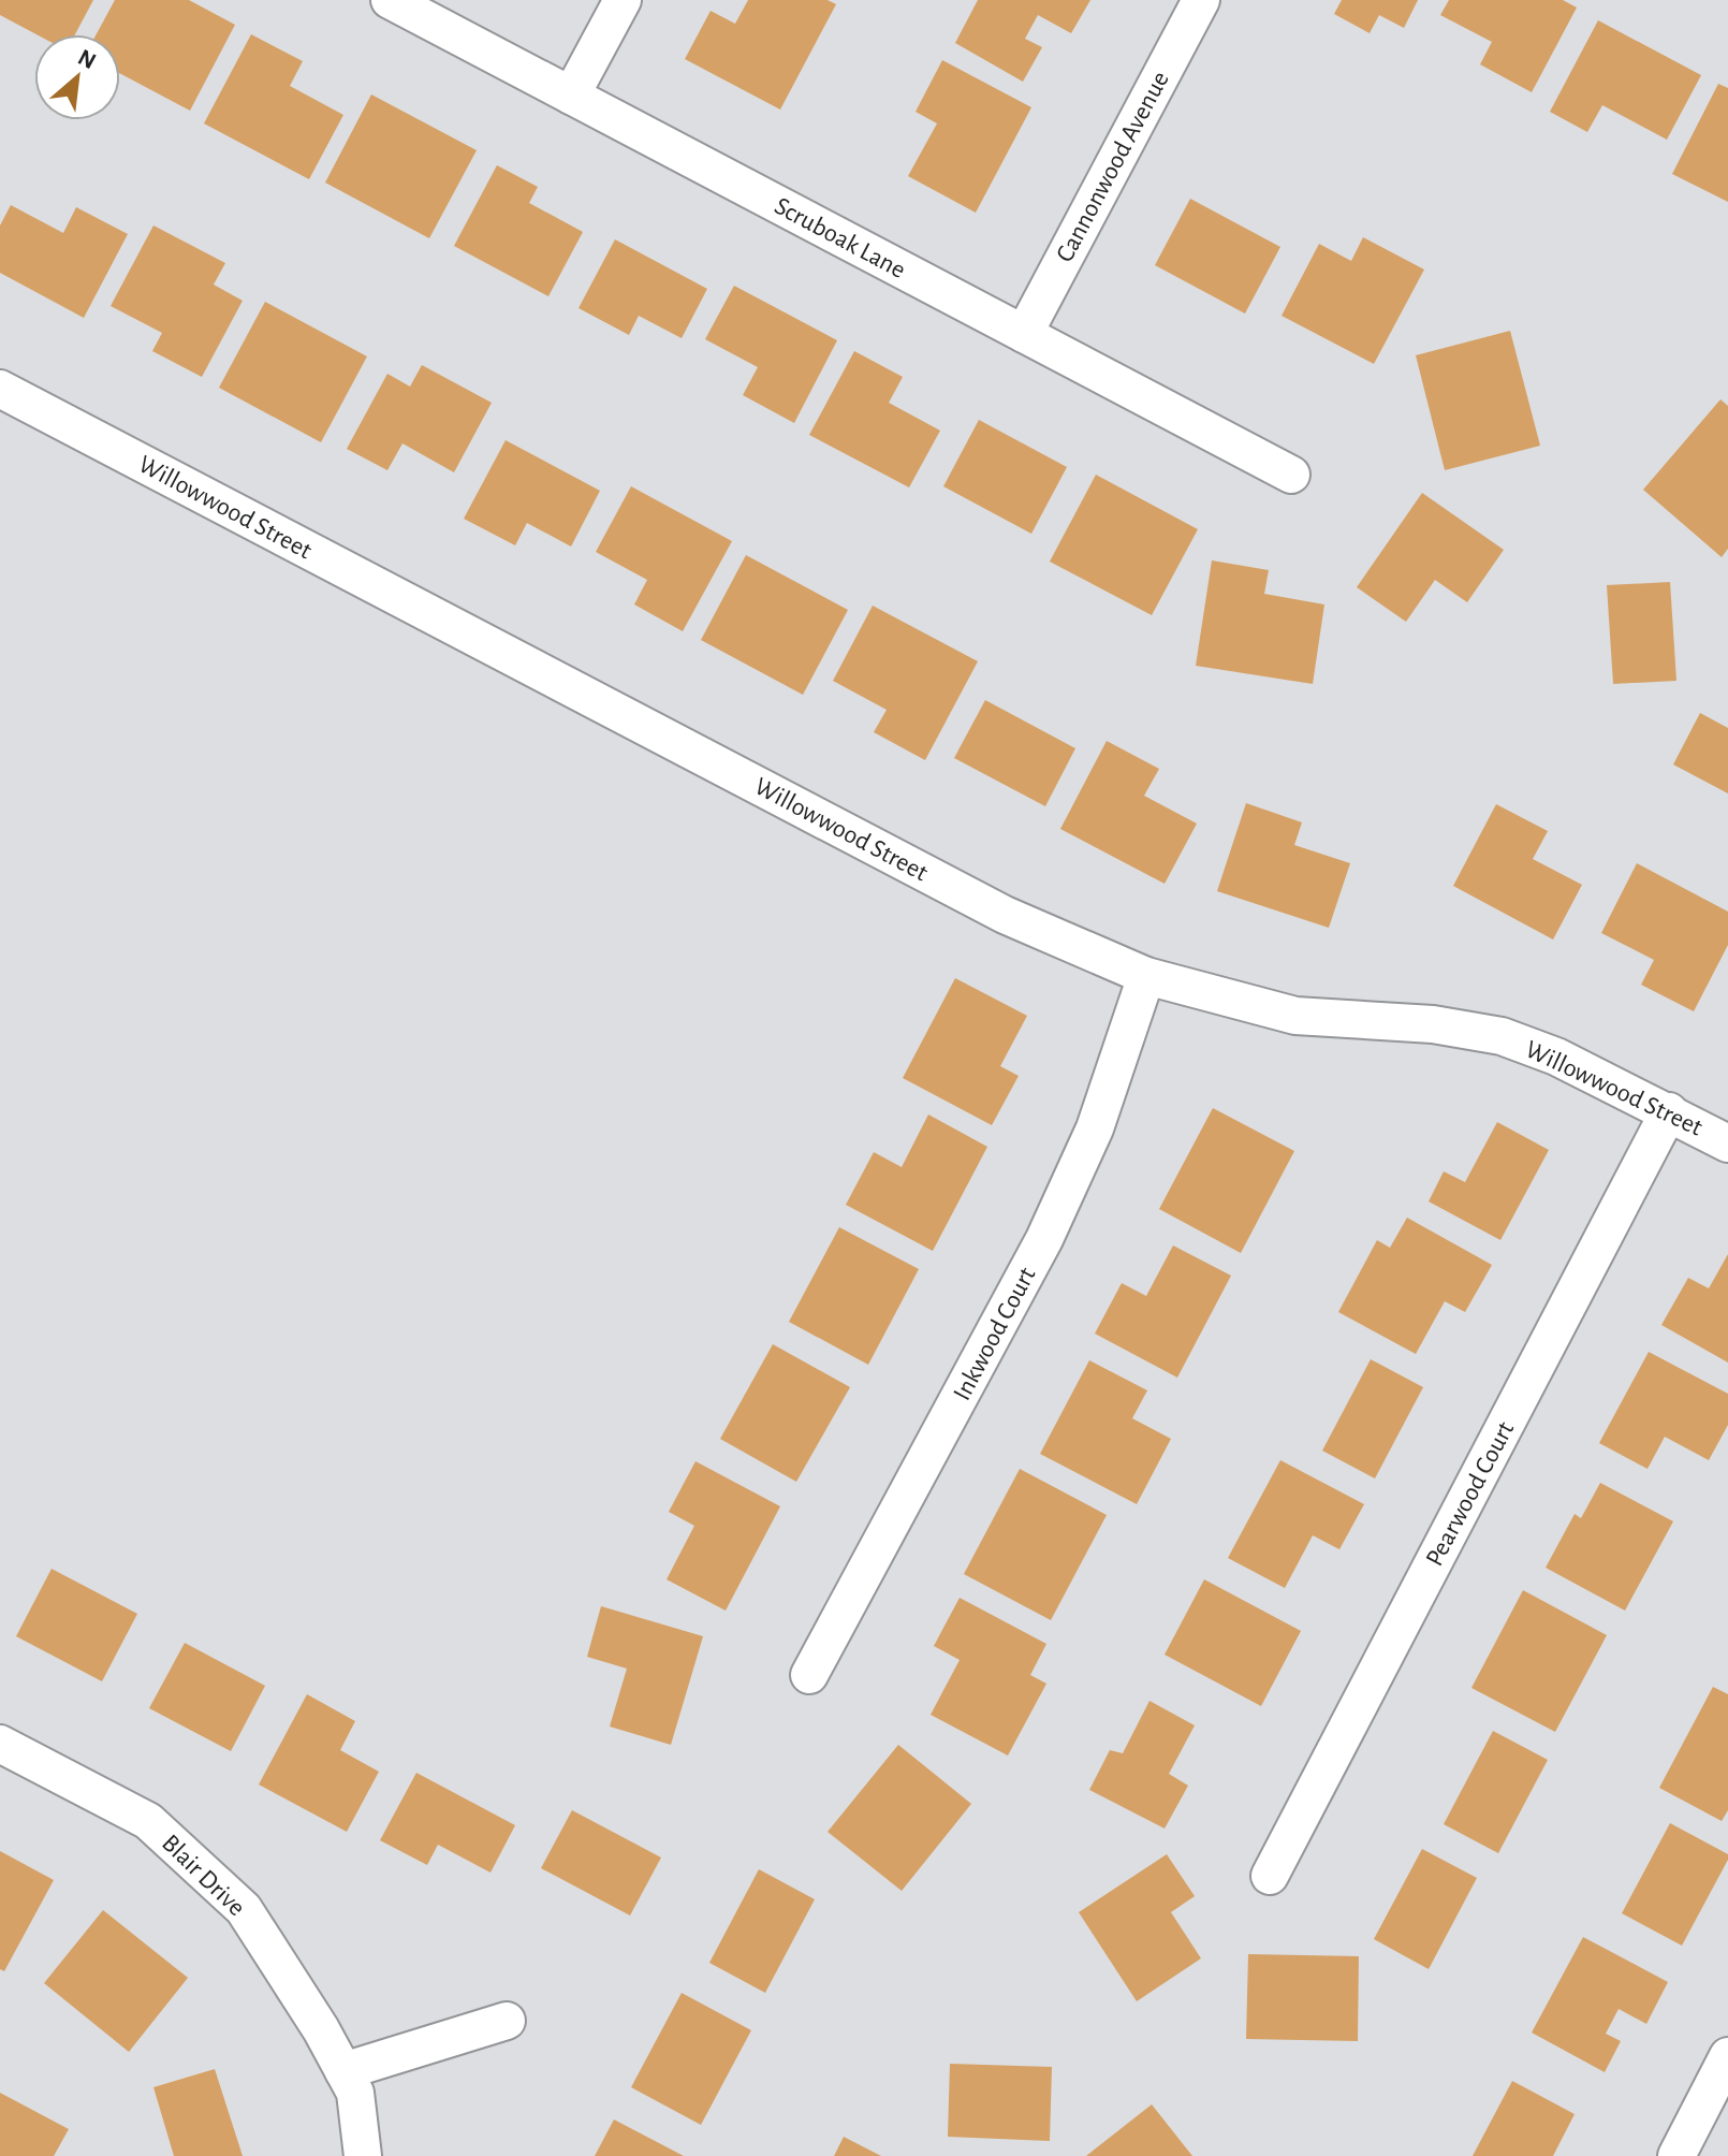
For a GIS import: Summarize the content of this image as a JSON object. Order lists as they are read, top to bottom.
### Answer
{
  "streets": {
    "street": [
      "Cannonwood Avenue",
      "Scruboak Lane",
      "Willowwood Street",
      "Inkwood Court",
      "Pearwood Court",
      "Blair Drive"
    ]
  },
  "crossings": [
    ["Cannonwood Avenue", "Scruboak Lane"],
    ["Willowwood Street", "Inkwood Court"],
    ["Willowwood Street", "Pearwood Court"]
  ],
  "north": "top right"
}
